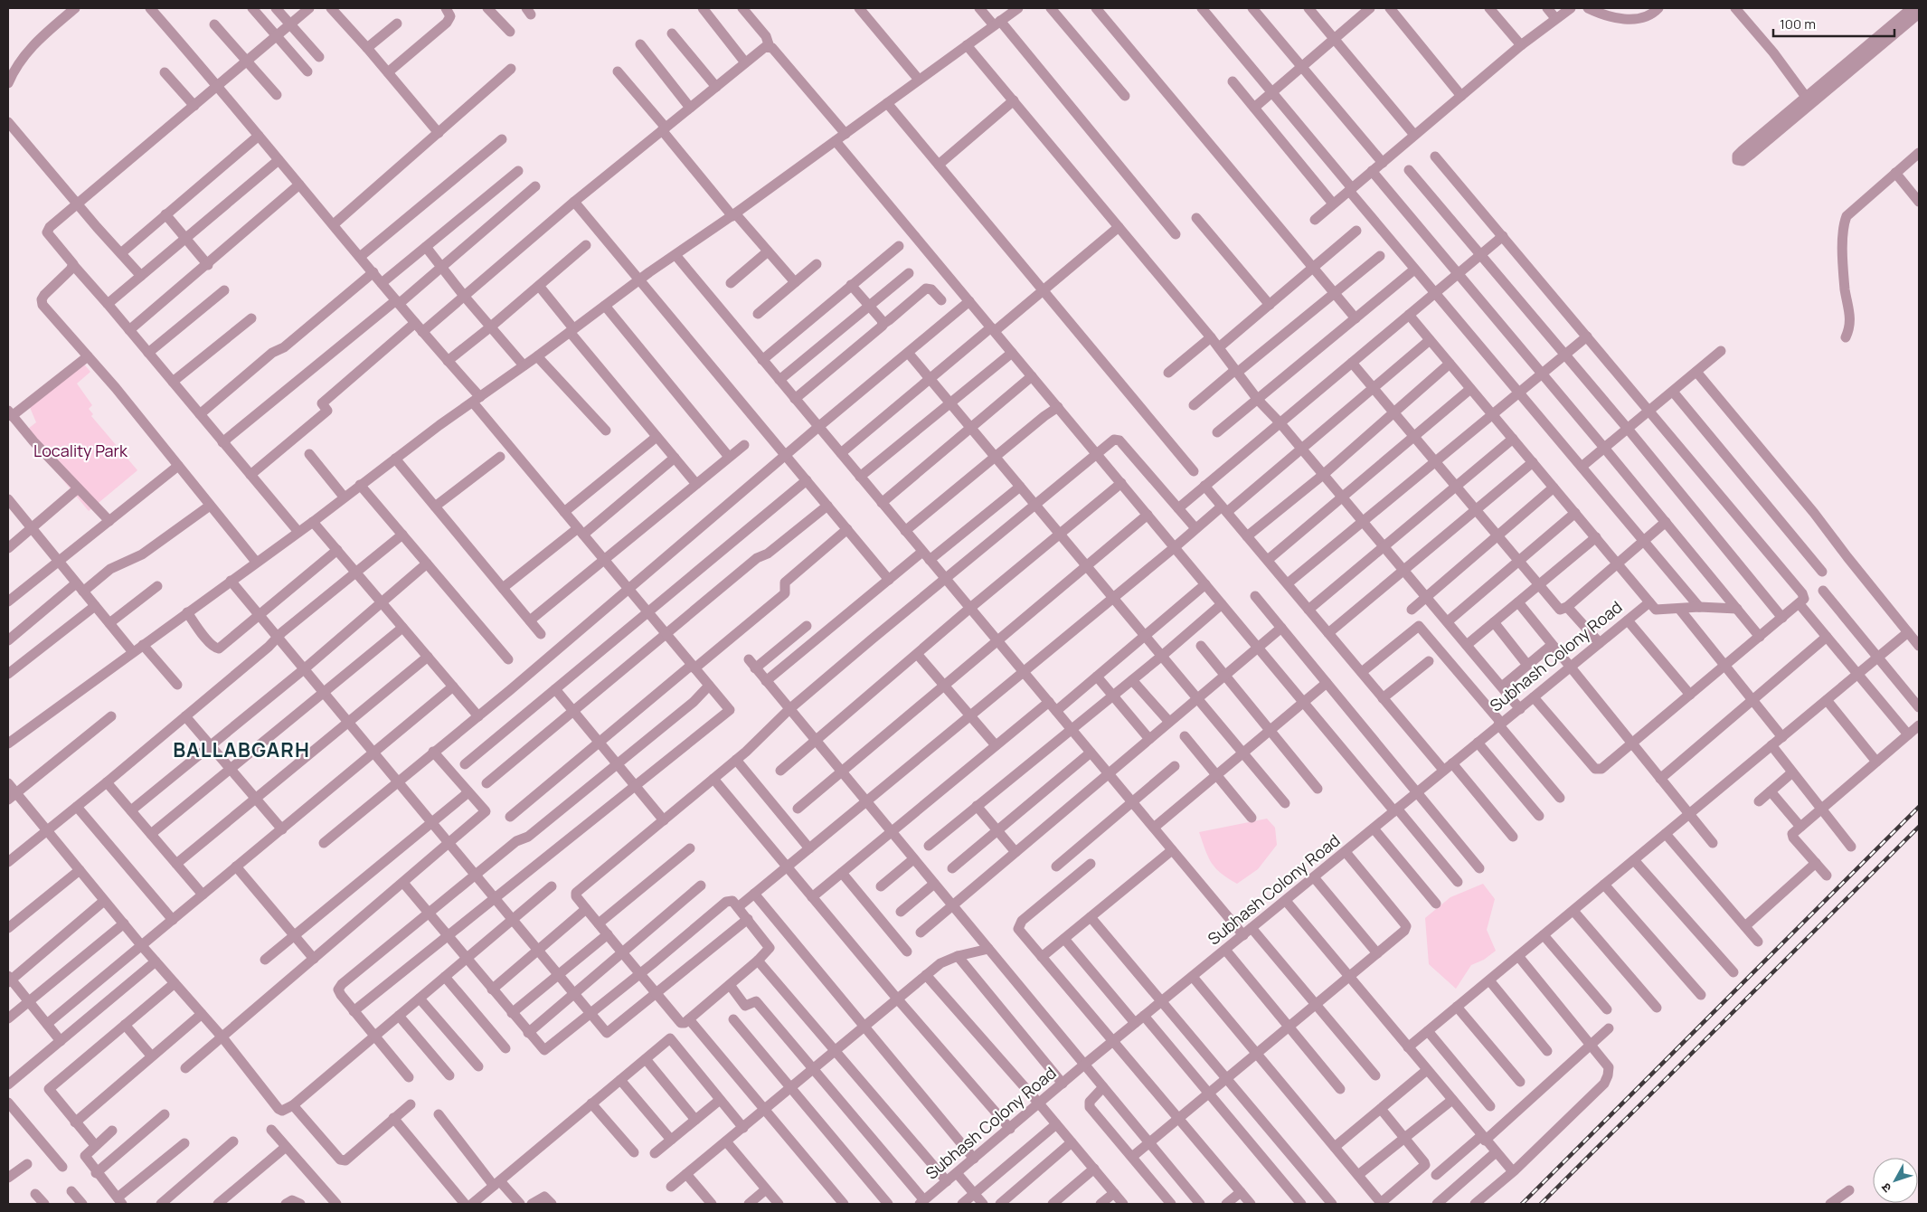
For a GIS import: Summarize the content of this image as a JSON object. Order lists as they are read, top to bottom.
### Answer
{
  "streets": {
    "street": ["Subhash Colony Road"]
  },
  "districts": ["BALLABGARH"],
  "parks": ["Locality Park"],
  "scale_bar": "100 m",
  "north": "bottom left"
}
